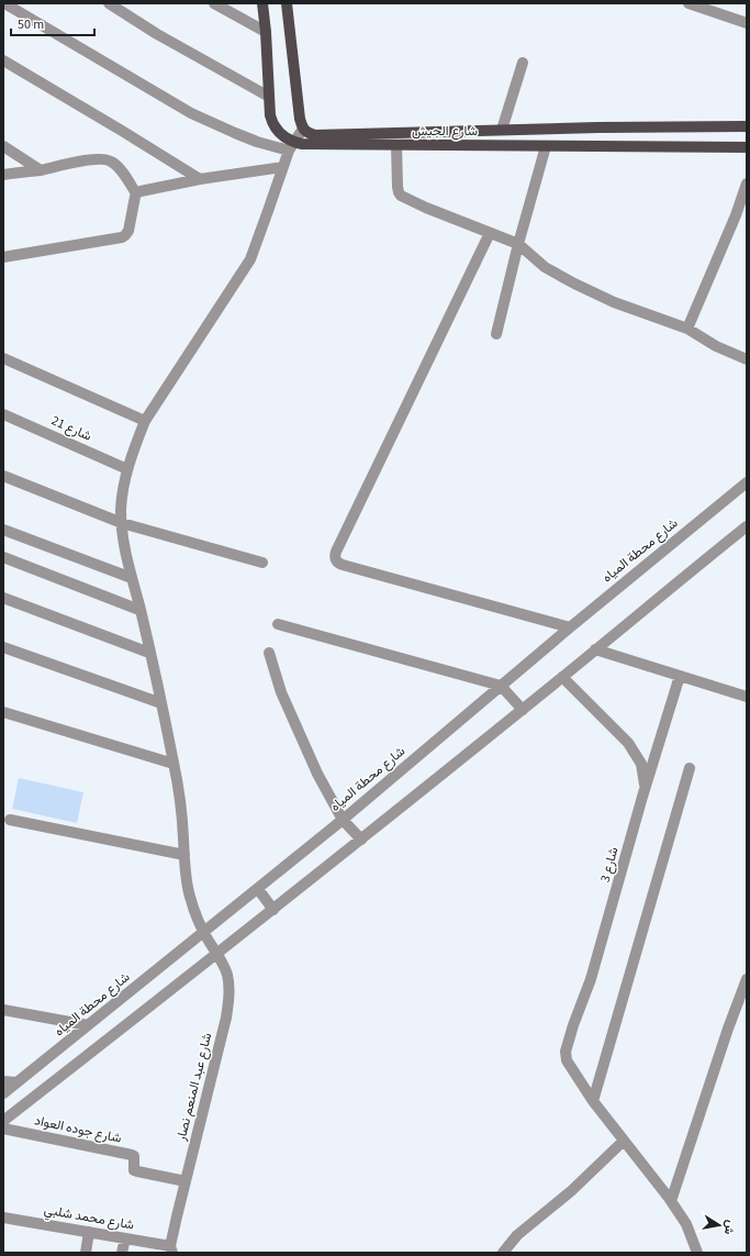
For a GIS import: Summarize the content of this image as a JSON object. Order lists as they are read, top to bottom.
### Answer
{
  "streets": {
    "main road": ["شارع الجيش"],
    "street": [
      "شارع 21",
      "شارع محطة المياه",
      "شارع 3",
      "شارع عبد المنعم نصار",
      "شارع جوده العواد",
      "شارع محمد شلبي"
    ]
  },
  "crossings": [
    ["شارع الجيش", "شارع عبد المنعم نصار"],
    ["شارع 21", "شارع عبد المنعم نصار"],
    ["شارع محطة المياه", "شارع عبد المنعم نصار"],
    ["شارع عبد المنعم نصار", "شارع جوده العواد"],
    ["شارع عبد المنعم نصار", "شارع محمد شلبي"]
  ],
  "scale_bar": "50 m",
  "north": "right"
}
